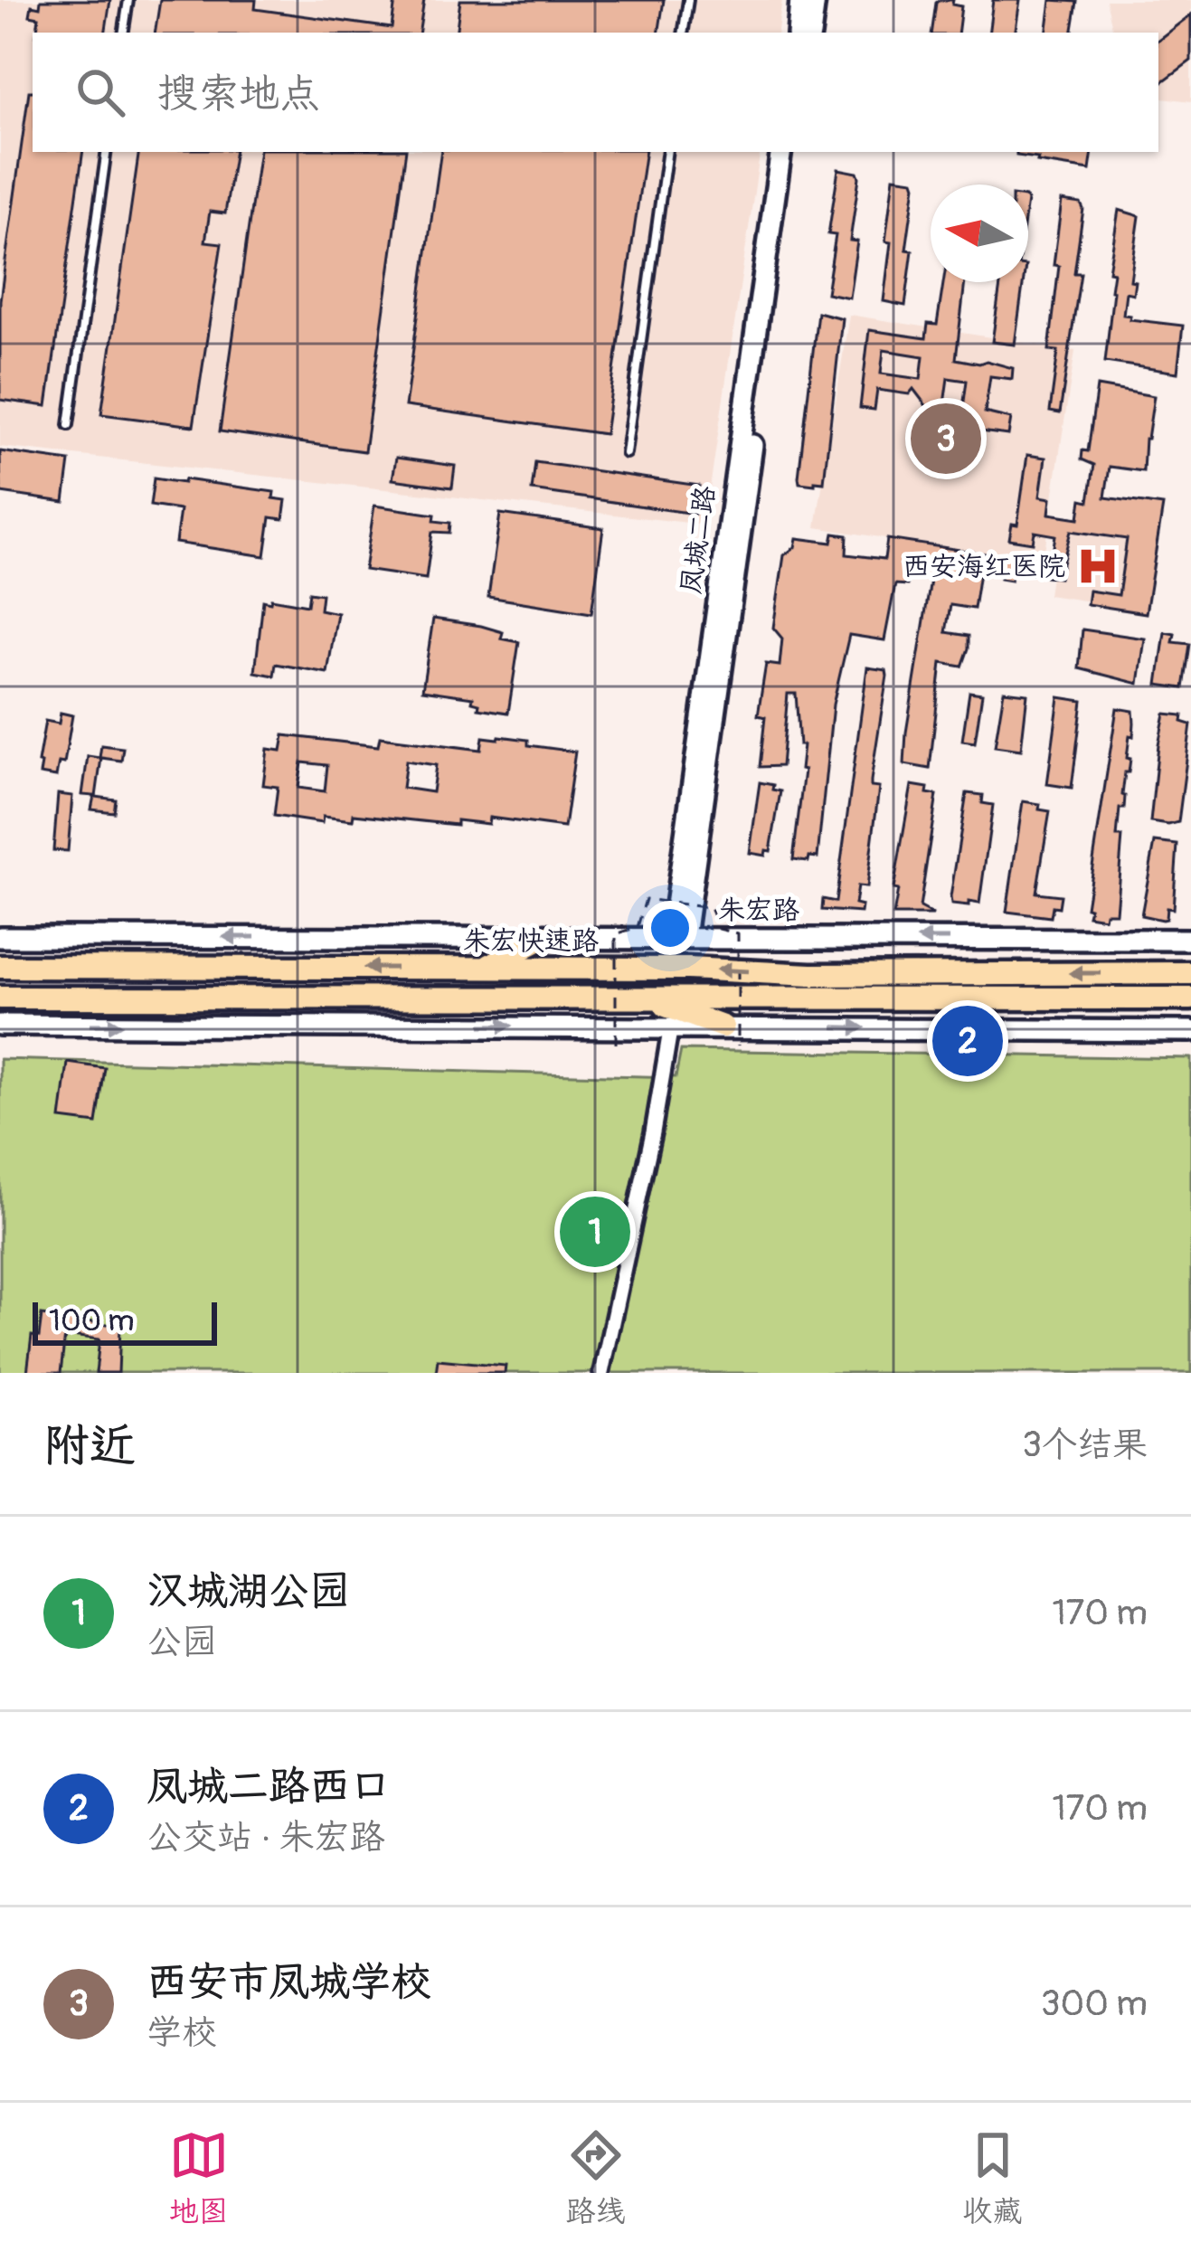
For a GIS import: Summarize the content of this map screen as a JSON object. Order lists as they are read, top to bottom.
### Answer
{
  "streets": {
    "highway": ["朱宏快速路"],
    "main road": ["凤城二路", "朱宏路"]
  },
  "crossings": [
    ["凤城二路", "朱宏路"]
  ],
  "places": {
    "hospital": ["西安海红医院"]
  },
  "scale_bar": "100 m",
  "north": "left",
  "page": {
    "search": "搜索地点",
    "pins": ["3", "2", "1"],
    "scale": "100 m",
    "heading": ["附近", "3个结果"],
    "list": [
      {
        "mark": "1",
        "name": "汉城湖公园",
        "note": "公园",
        "value": "170 m"
      },
      {
        "mark": "2",
        "name": "凤城二路西口",
        "note": "公交站 · 朱宏路",
        "value": "170 m"
      },
      {
        "mark": "3",
        "name": "西安市凤城学校",
        "note": "学校",
        "value": "300 m"
      }
    ],
    "nav": ["地图", "路线", "收藏"]
  }
}
